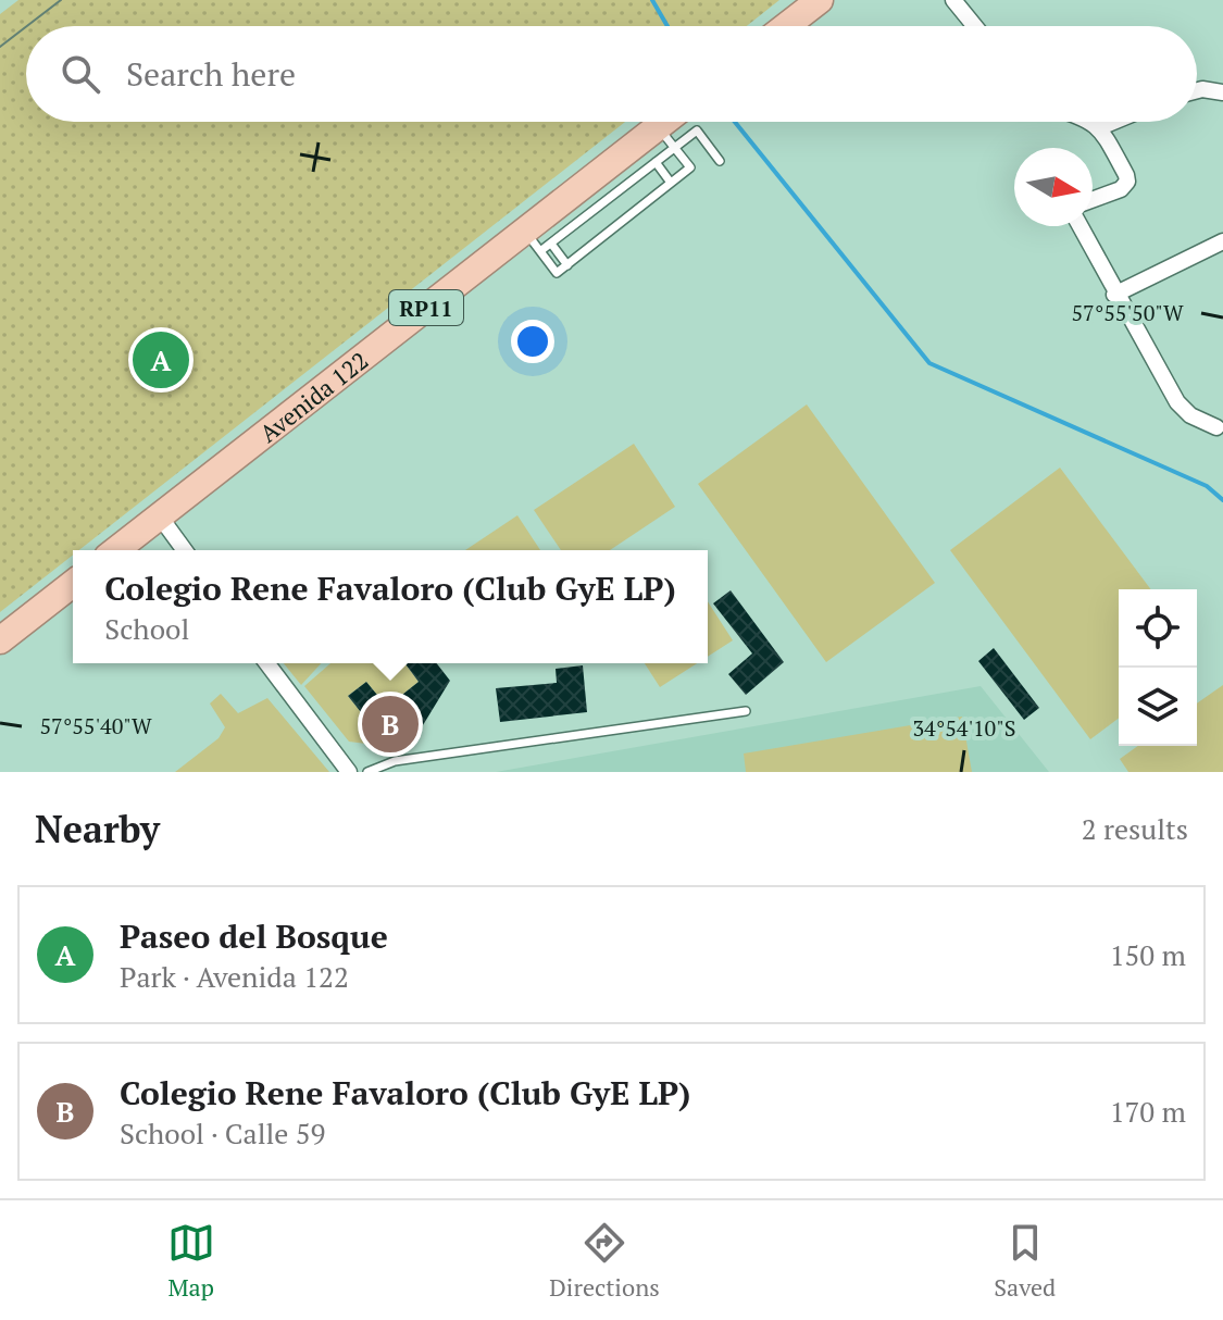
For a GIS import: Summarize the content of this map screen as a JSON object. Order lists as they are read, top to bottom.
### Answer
{
  "streets": {
    "highway": ["RP11", "Avenida 122"]
  },
  "north": "right",
  "page": {
    "search": "Search here",
    "pins": ["A", "B"],
    "popup": ["Colegio Rene Favaloro (Club GyE LP)", "School"],
    "heading": ["Nearby", "2 results"],
    "list": [
      {
        "mark": "A",
        "name": "Paseo del Bosque",
        "note": "Park · Avenida 122",
        "value": "150 m"
      },
      {
        "mark": "B",
        "name": "Colegio Rene Favaloro (Club GyE LP)",
        "note": "School · Calle 59",
        "value": "170 m"
      }
    ],
    "nav": ["Map", "Directions", "Saved"]
  },
  "coordinates": ["57°55'50\"W", "57°55'40\"W", "34°54'10\"S"]
}
